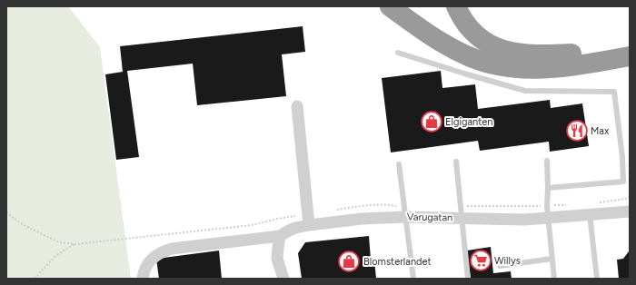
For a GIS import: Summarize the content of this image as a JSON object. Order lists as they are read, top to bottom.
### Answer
{
  "streets": {
    "street": ["Varugatan"]
  },
  "places": {
    "shop": ["Elgiganten", "Blomsterlandet"],
    "restaurant": ["Max"],
    "supermarket": ["Willys"]
  }
}
